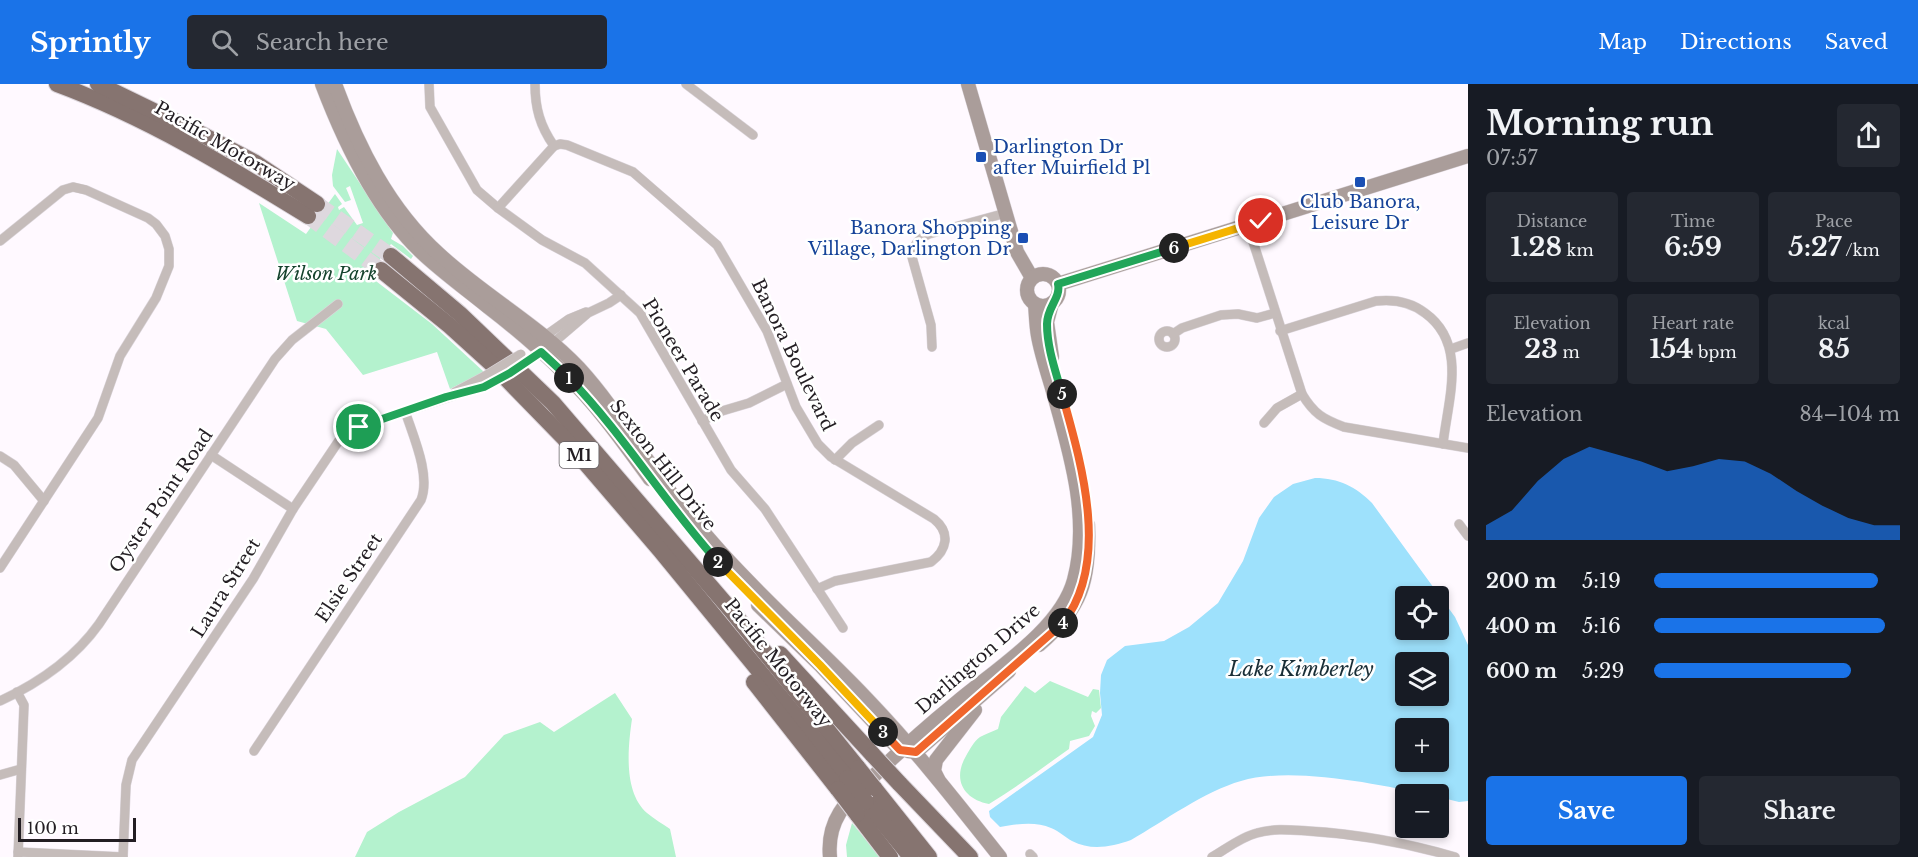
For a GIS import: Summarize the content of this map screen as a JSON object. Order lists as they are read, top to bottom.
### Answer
{
  "streets": {
    "highway": ["Pacific Motorway", "M1"],
    "street": [
      "Banora Boulevard",
      "Pioneer Parade",
      "Sexton Hill Drive",
      "Oyster Point Road",
      "Elsie Street",
      "Laura Street",
      "Darlington Drive"
    ]
  },
  "crossings": [
    ["Banora Boulevard", "Pioneer Parade"],
    ["Sexton Hill Drive", "Darlington Drive"],
    ["Elsie Street", "Laura Street"]
  ],
  "water": ["Lake Kimberley"],
  "parks": ["Wilson Park"],
  "places": {
    "transit": ["Darlington Dr after Muirfield Pl", "Club Banora, Leisure Dr", "Banora Shopping Village, Darlington Dr"]
  },
  "scale_bar": "100 m",
  "page": {
    "header": "Sprintly",
    "search": "Search here",
    "nav": ["Map", "Directions", "Saved"],
    "heading": ["Morning run", "07:57"],
    "stats": [
      ["Distance", "1.28 km"],
      ["Time", "6:59"],
      ["Pace", "5:27 /km"],
      ["Elevation", "23 m"],
      ["Heart rate", "154 bpm"],
      ["kcal", "85"]
    ],
    "pins": [
      "6",
      "1",
      "5",
      "2",
      "4",
      "3"
    ],
    "chart": ["Elevation", "84–104 m"],
    "list": [
      {
        "name": "200 m",
        "note": "5:19"
      },
      {
        "name": "400 m",
        "note": "5:16"
      },
      {
        "name": "600 m",
        "note": "5:29"
      }
    ],
    "map_buttons": ["+", "−"],
    "buttons": ["Save", "Share"],
    "scale": "100 m"
  }
}
